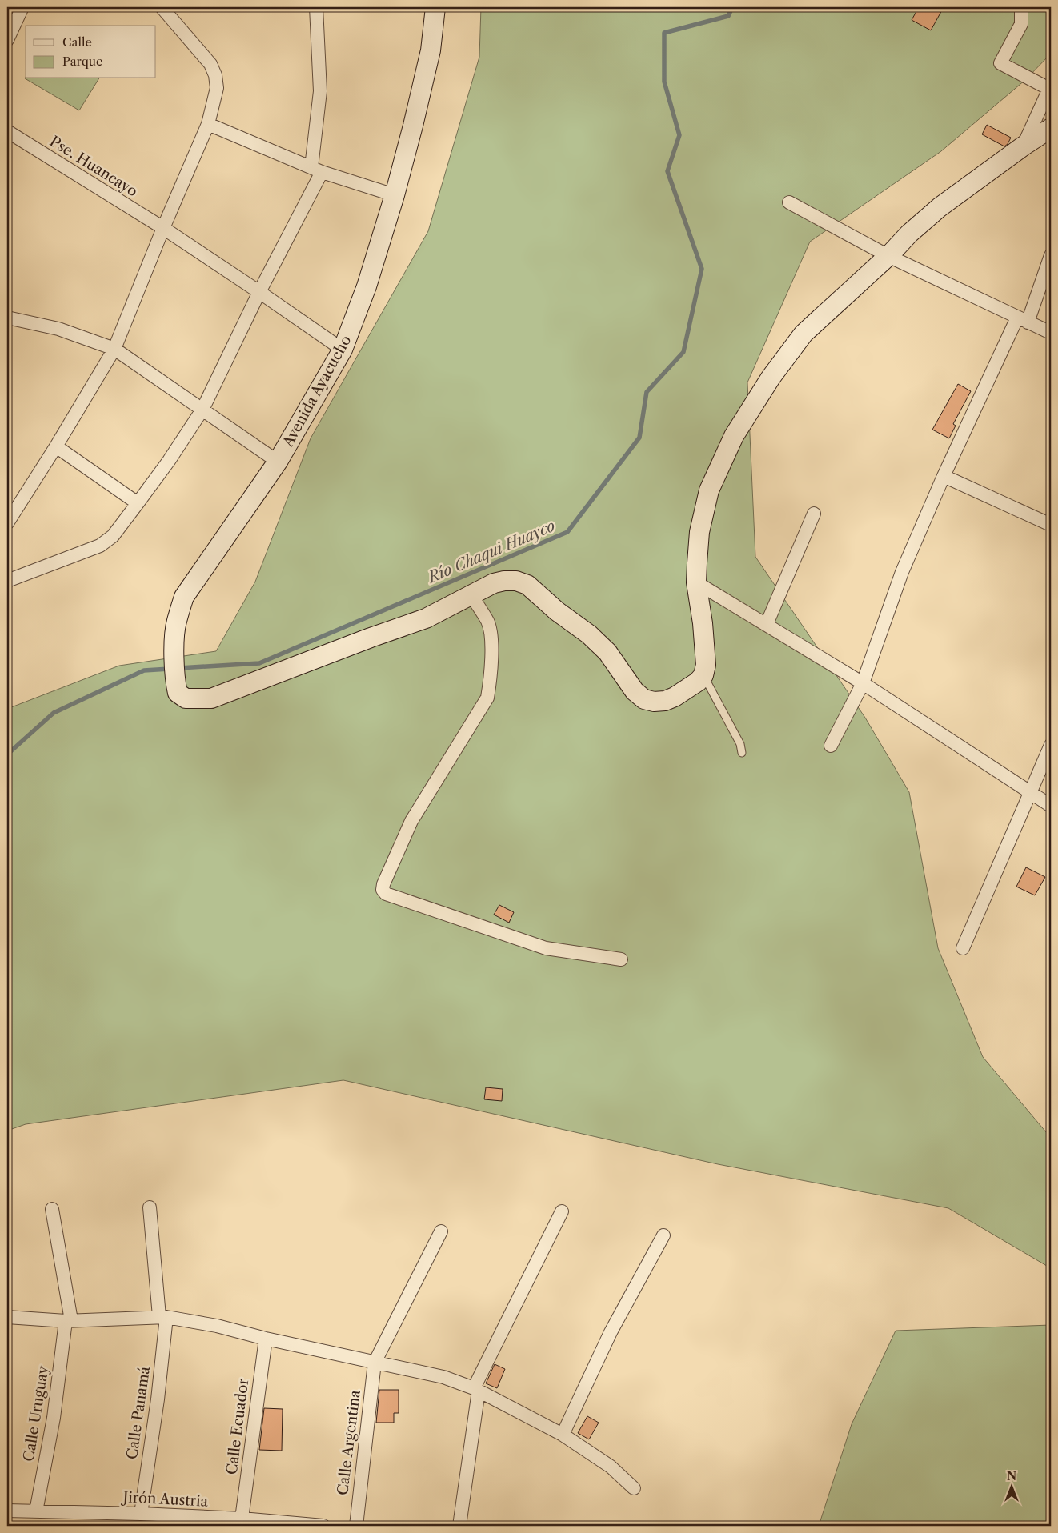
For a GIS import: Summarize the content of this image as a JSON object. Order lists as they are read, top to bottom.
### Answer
{
  "streets": {
    "street": [
      "Pse. Huancayo",
      "Avenida Ayacucho",
      "Calle Panamá",
      "Calle Uruguay",
      "Calle Ecuador",
      "Calle Argentina",
      "Jirón Austria"
    ]
  },
  "crossings": [
    ["Pse. Huancayo", "Avenida Ayacucho"],
    ["Calle Panamá", "Jirón Austria"],
    ["Calle Uruguay", "Jirón Austria"],
    ["Calle Ecuador", "Jirón Austria"]
  ],
  "water": ["Río Chaqui Huayco"],
  "legend": ["Calle", "Parque"],
  "north": "top"
}
